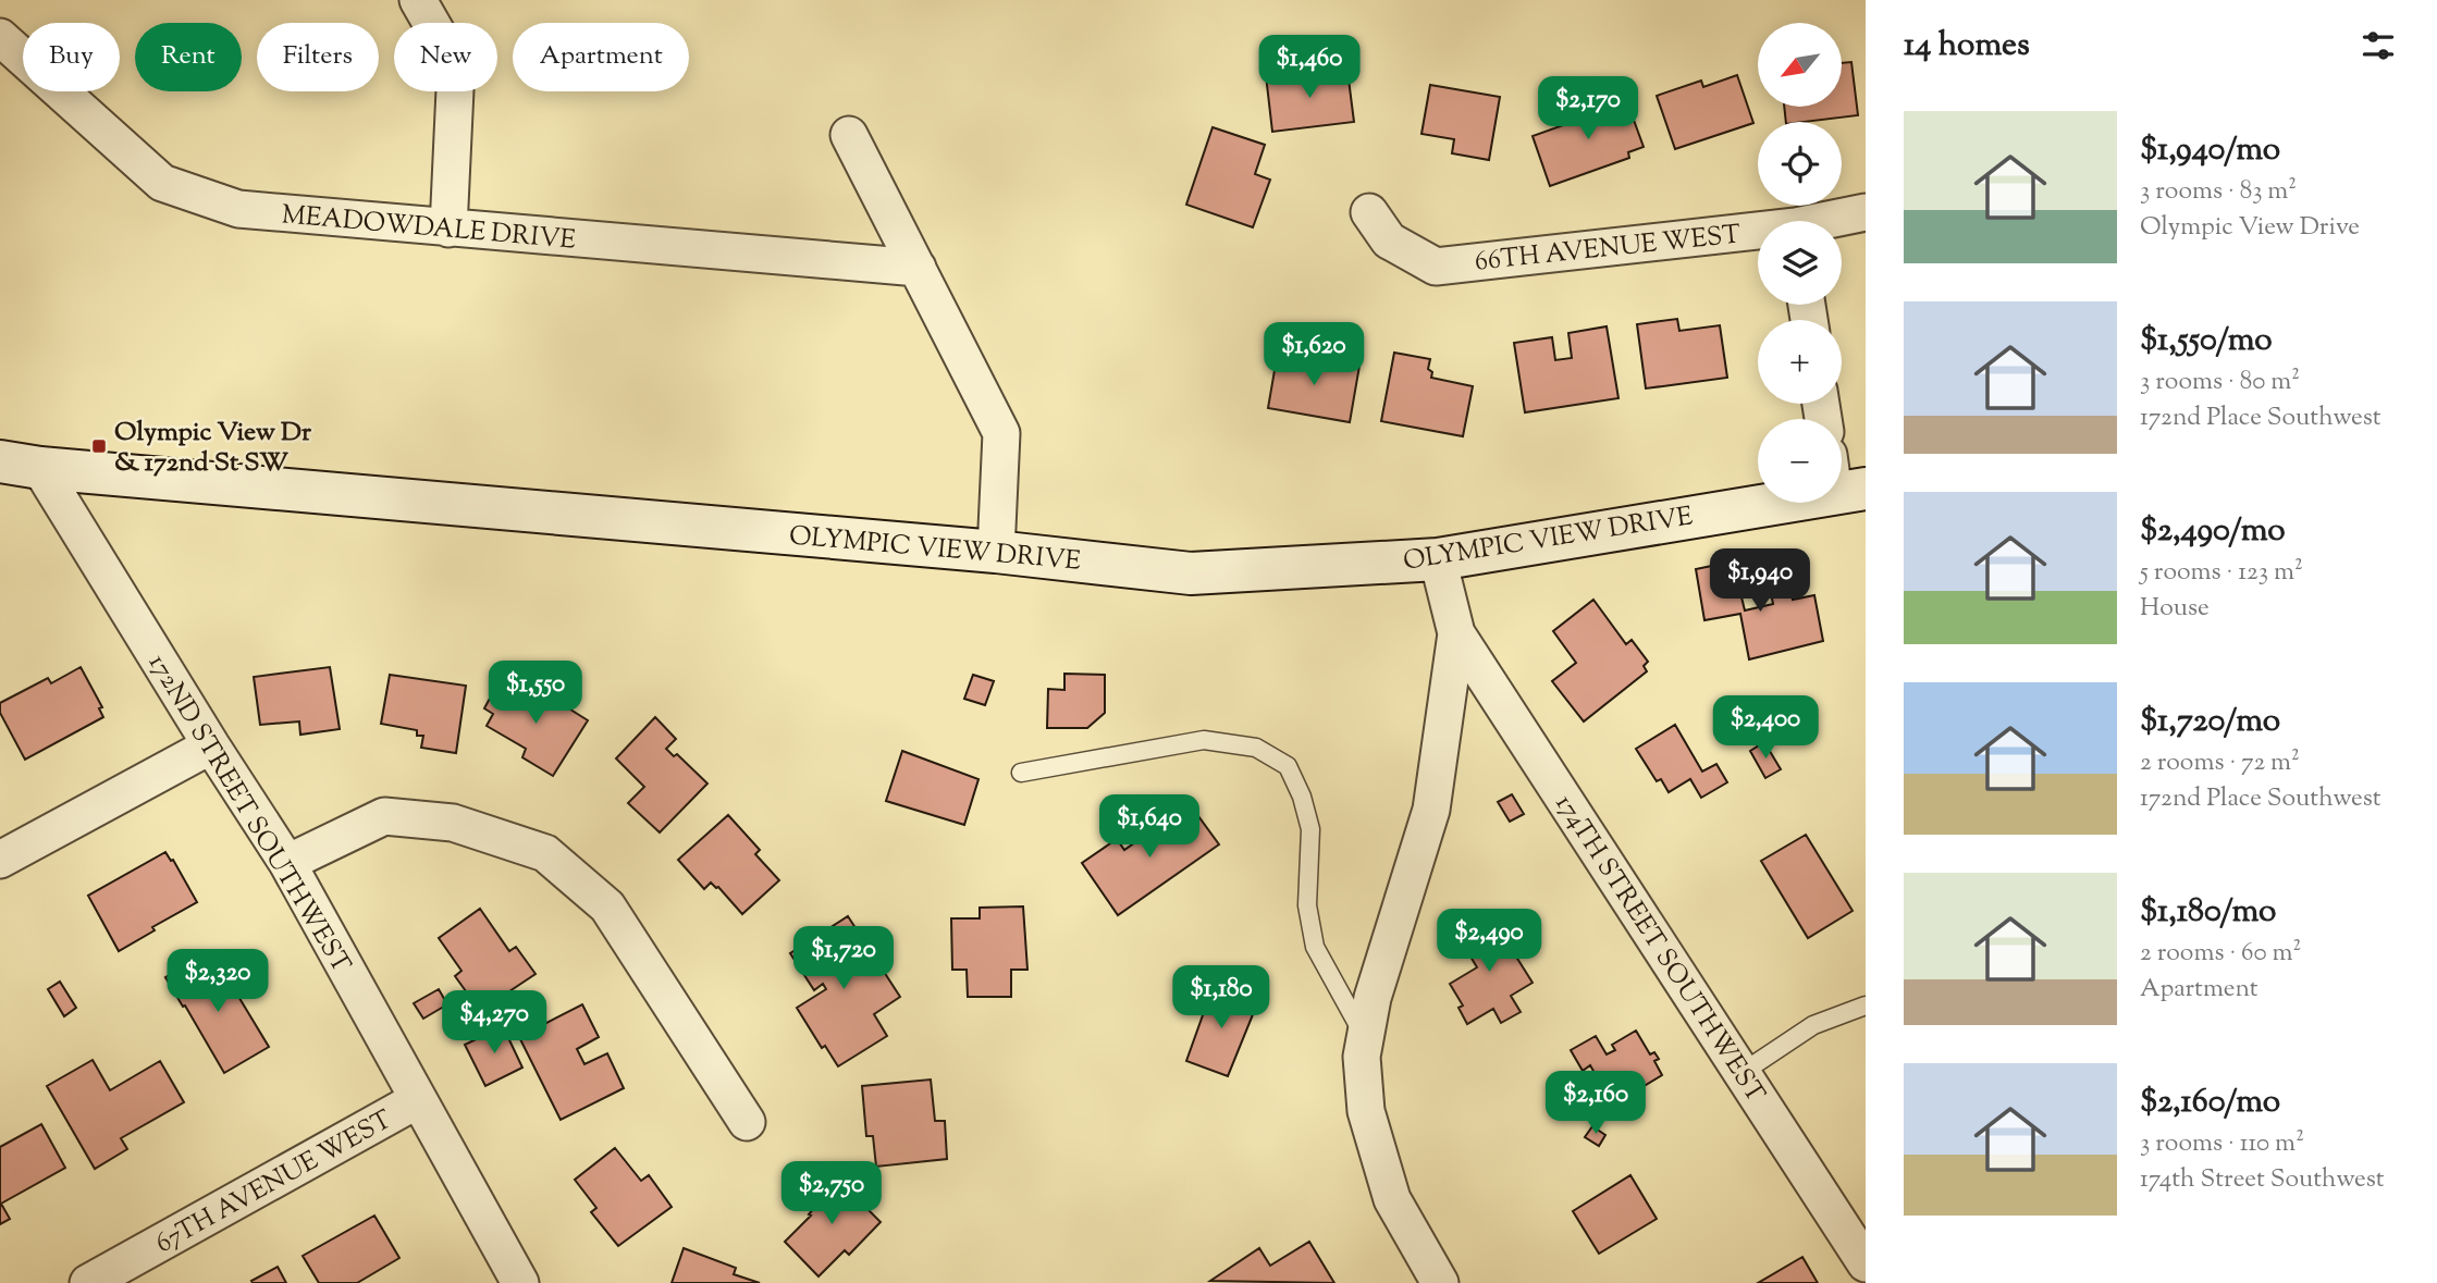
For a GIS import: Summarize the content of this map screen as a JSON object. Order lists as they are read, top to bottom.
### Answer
{
  "streets": {
    "main road": ["OLYMPIC VIEW DRIVE"],
    "street": [
      "MEADOWDALE DRIVE",
      "66TH AVENUE WEST",
      "172ND STREET SOUTHWEST",
      "174TH STREET SOUTHWEST",
      "67TH AVENUE WEST"
    ]
  },
  "crossings": [
    ["OLYMPIC VIEW DRIVE", "172ND STREET SOUTHWEST"],
    ["172ND STREET SOUTHWEST", "67TH AVENUE WEST"]
  ],
  "places": {
    "transit": ["Olympic View Dr & 172nd St SW"]
  },
  "north": "bottom left",
  "page": {
    "heading": "14 homes",
    "map_buttons": ["+", "−"],
    "chip": [
      "Buy",
      "Rent",
      "Filters",
      "New",
      "Apartment"
    ],
    "price": [
      "$1,460",
      "$2,170",
      "$1,620",
      "$1,940",
      "$1,550",
      "$2,400",
      "$1,640",
      "$2,490",
      "$1,720",
      "$2,320",
      "$1,180",
      "$4,270",
      "$2,160",
      "$2,750"
    ],
    "list": [
      {
        "name": "$1,940/mo",
        "note": "3 rooms · 83 m² · Olympic View Drive"
      },
      {
        "name": "$1,550/mo",
        "note": "3 rooms · 80 m² · 172nd Place Southwest"
      },
      {
        "name": "$2,490/mo",
        "note": "5 rooms · 123 m² · House"
      },
      {
        "name": "$1,720/mo",
        "note": "2 rooms · 72 m² · 172nd Place Southwest"
      },
      {
        "name": "$1,180/mo",
        "note": "2 rooms · 60 m² · Apartment"
      },
      {
        "name": "$2,160/mo",
        "note": "3 rooms · 110 m² · 174th Street Southwest"
      }
    ]
  }
}
